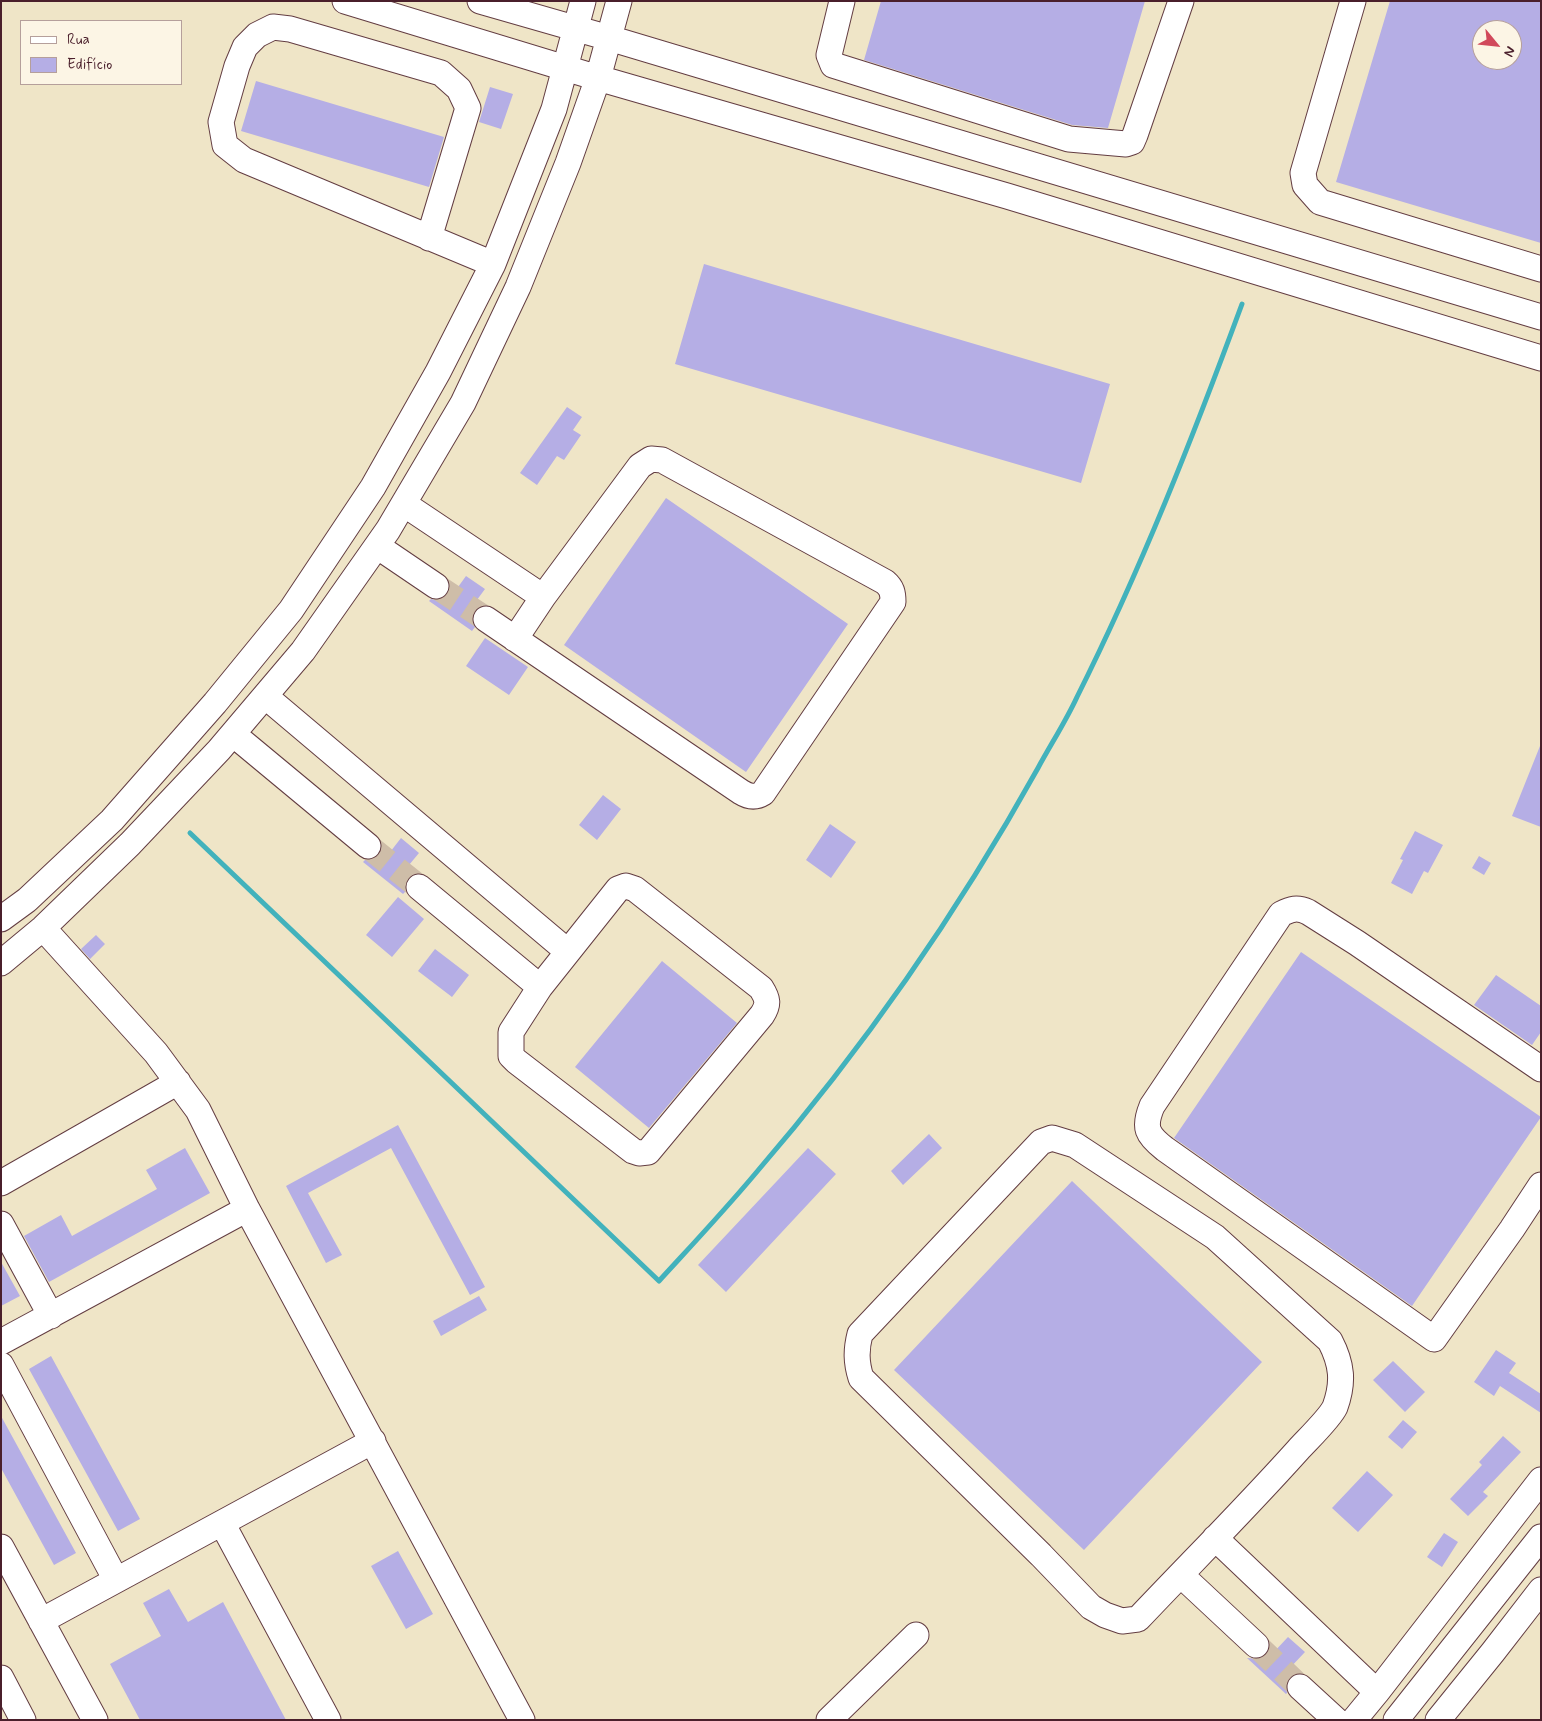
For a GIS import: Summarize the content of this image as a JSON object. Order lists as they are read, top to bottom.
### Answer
{
  "legend": ["Rua", "Edifício"],
  "north": "bottom right"
}
